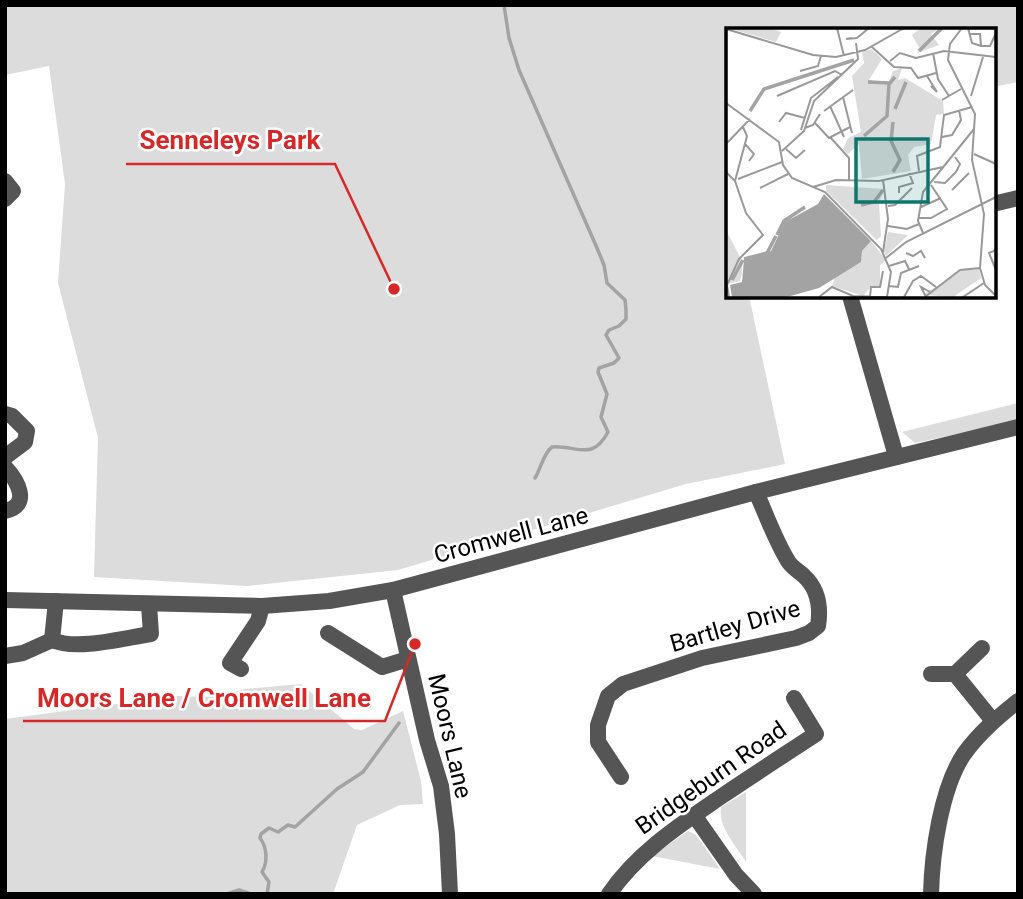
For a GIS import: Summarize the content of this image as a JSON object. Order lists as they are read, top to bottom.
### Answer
{
  "streets": {
    "street": [
      "Cromwell Lane",
      "Bartley Drive",
      "Moors Lane",
      "Bridgeburn Road"
    ]
  },
  "crossings": [
    ["Cromwell Lane", "Bartley Drive"],
    ["Cromwell Lane", "Moors Lane"]
  ],
  "places": ["Senneleys Park", "Moors Lane / Cromwell Lane"]
}
